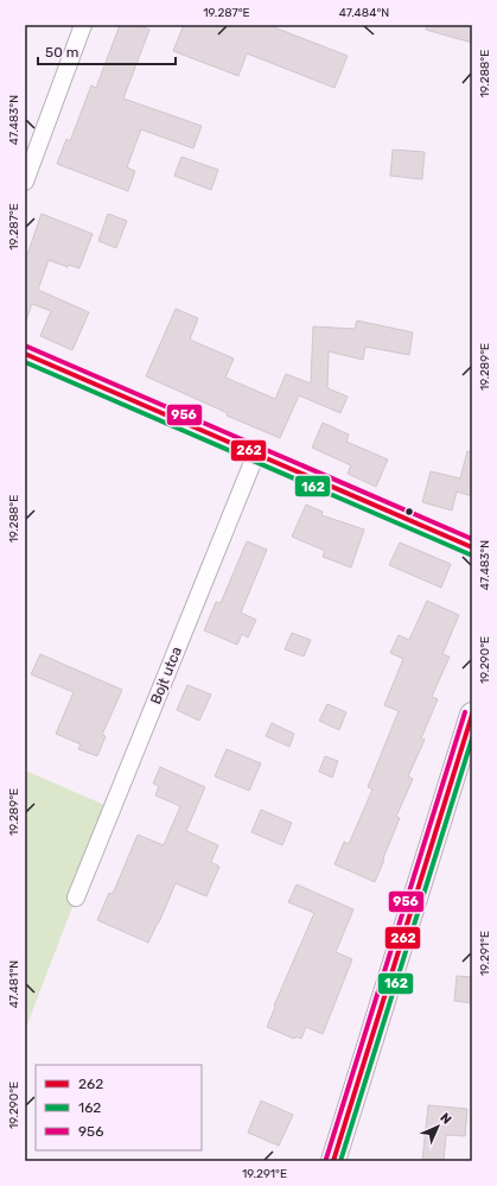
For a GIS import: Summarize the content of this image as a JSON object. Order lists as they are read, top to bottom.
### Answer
{
  "streets": {
    "street": ["Bojt utca"]
  },
  "lines": ["transit line 956", "transit line 262", "transit line 162"],
  "legend": ["262", "162", "956"],
  "scale_bar": "50 m",
  "north": "top right",
  "coordinates": [
    "19.287°E",
    "47.484°N",
    "19.288°E",
    "47.483°N",
    "19.289°E",
    "19.290°E",
    "19.291°E",
    "47.481°N"
  ]
}
